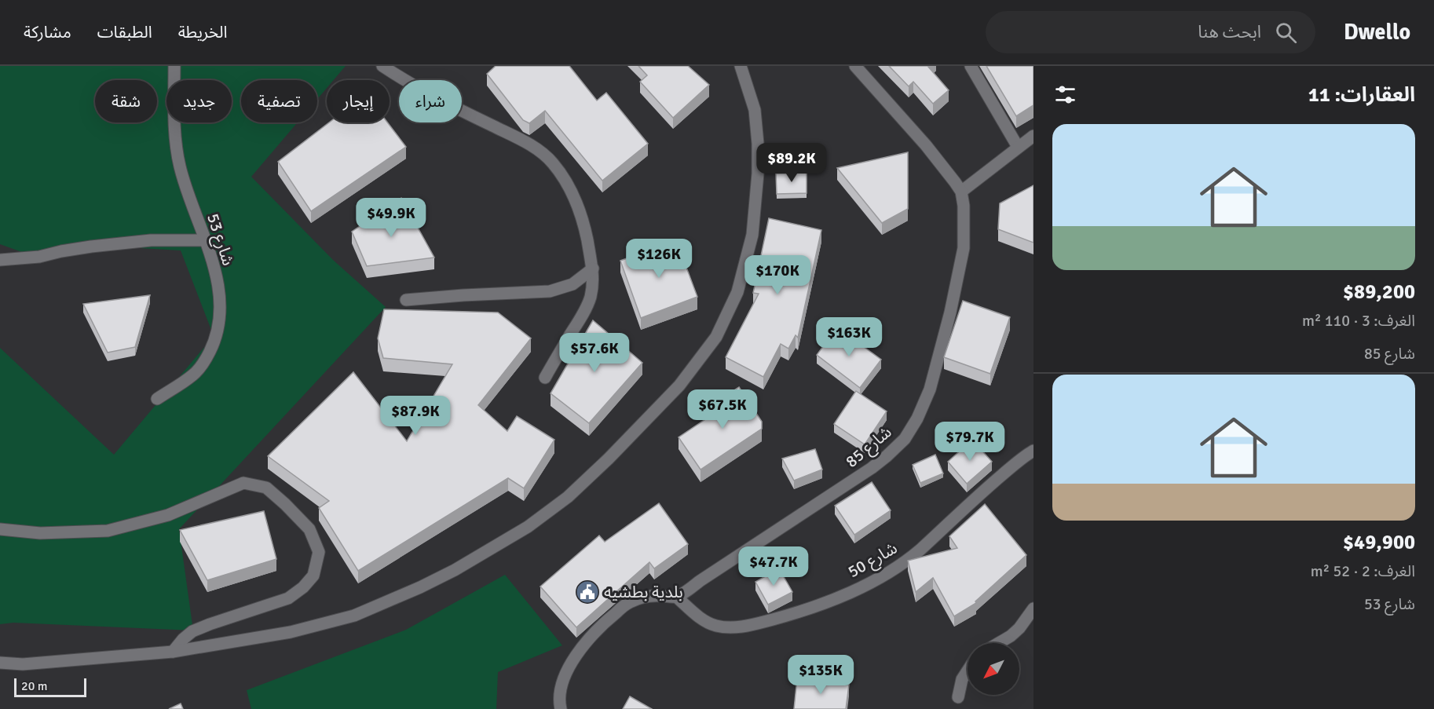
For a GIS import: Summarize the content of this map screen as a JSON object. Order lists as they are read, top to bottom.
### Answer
{
  "streets": {
    "street": ["شارع 53", "شارع 85", "شارع 50"]
  },
  "crossings": [
    ["شارع 85", "شارع 50"]
  ],
  "places": {
    "public building": ["بلدية بطشيه"]
  },
  "scale_bar": "20 m",
  "north": "bottom left",
  "page": {
    "header": "Dwello",
    "search": "ابحث هنا",
    "nav": ["الخريطة", "الطبقات", "مشاركة"],
    "heading": "العقارات: 11",
    "chip": [
      "شراء",
      "إيجار",
      "تصفية",
      "جديد",
      "شقة"
    ],
    "list": [
      {
        "name": "$89,200",
        "note": "الغرف: 3 · 110 m² · شارع 85"
      },
      {
        "name": "$49,900",
        "note": "الغرف: 2 · 52 m² · شارع 53"
      }
    ],
    "price": [
      "$89.2K",
      "$49.9K",
      "$126K",
      "$170K",
      "$163K",
      "$57.6K",
      "$67.5K",
      "$87.9K",
      "$79.7K",
      "$47.7K",
      "$135K"
    ],
    "scale": "20 m"
  }
}
